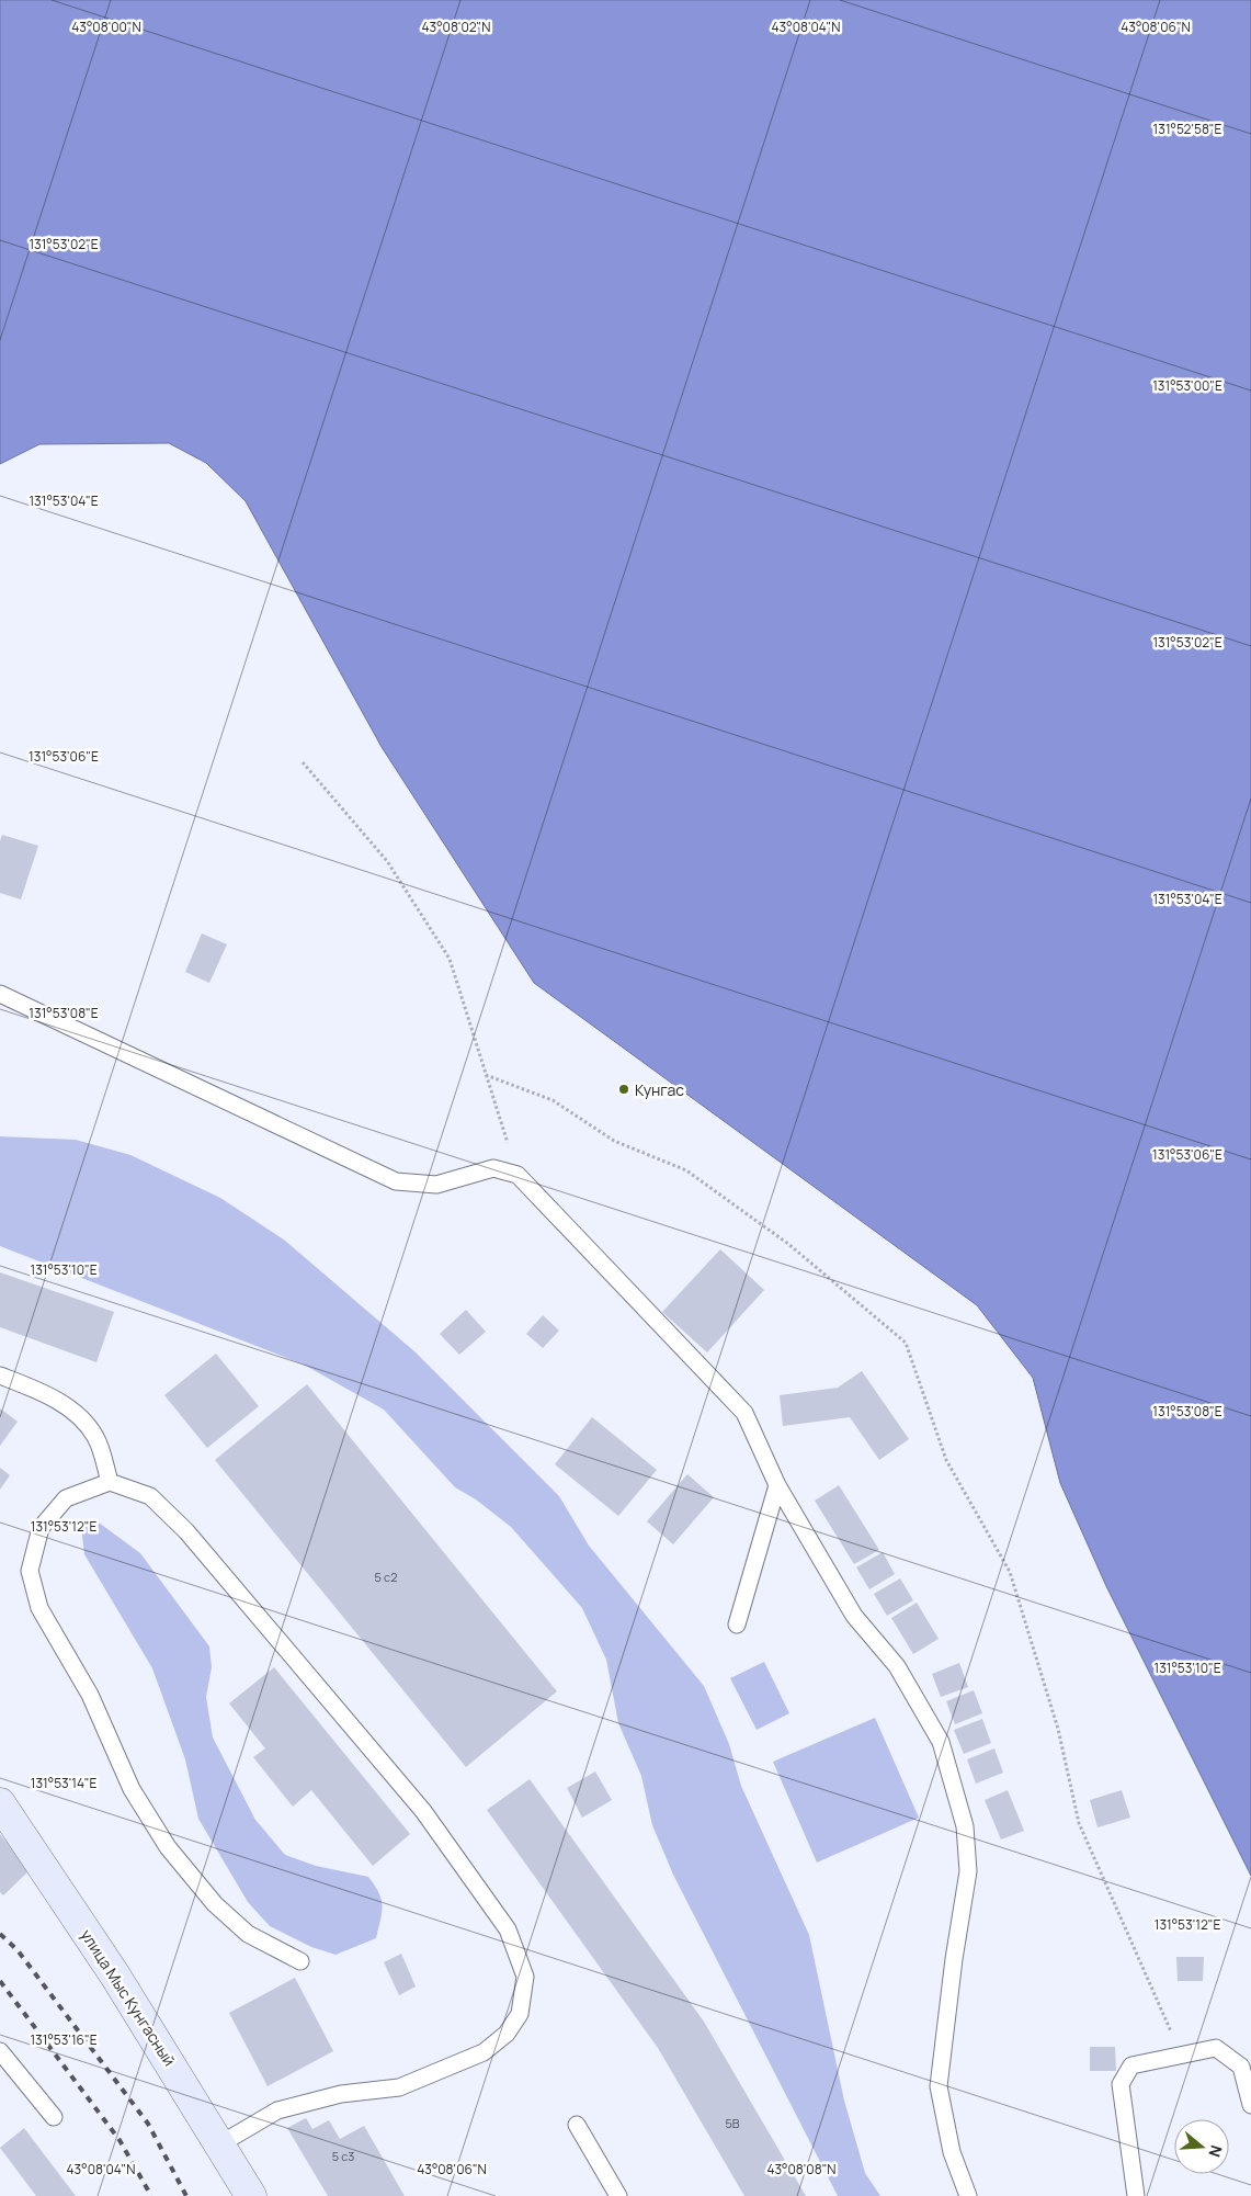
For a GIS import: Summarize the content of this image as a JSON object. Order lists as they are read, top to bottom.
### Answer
{
  "streets": {
    "street": ["улица Мыс Кунгасный"]
  },
  "places": ["Кунгас"],
  "house_numbers": ["5 с2", "5В", "5 с3"],
  "north": "right",
  "coordinates": [
    "43°08'00\"N",
    "43°08'02\"N",
    "43°08'04\"N",
    "43°08'06\"N",
    "131°52'58\"E",
    "131°53'02\"E",
    "131°53'00\"E",
    "131°53'04\"E",
    "131°53'06\"E",
    "131°53'08\"E",
    "131°53'10\"E",
    "131°53'12\"E",
    "131°53'14\"E",
    "131°53'16\"E",
    "43°08'08\"N"
  ]
}
